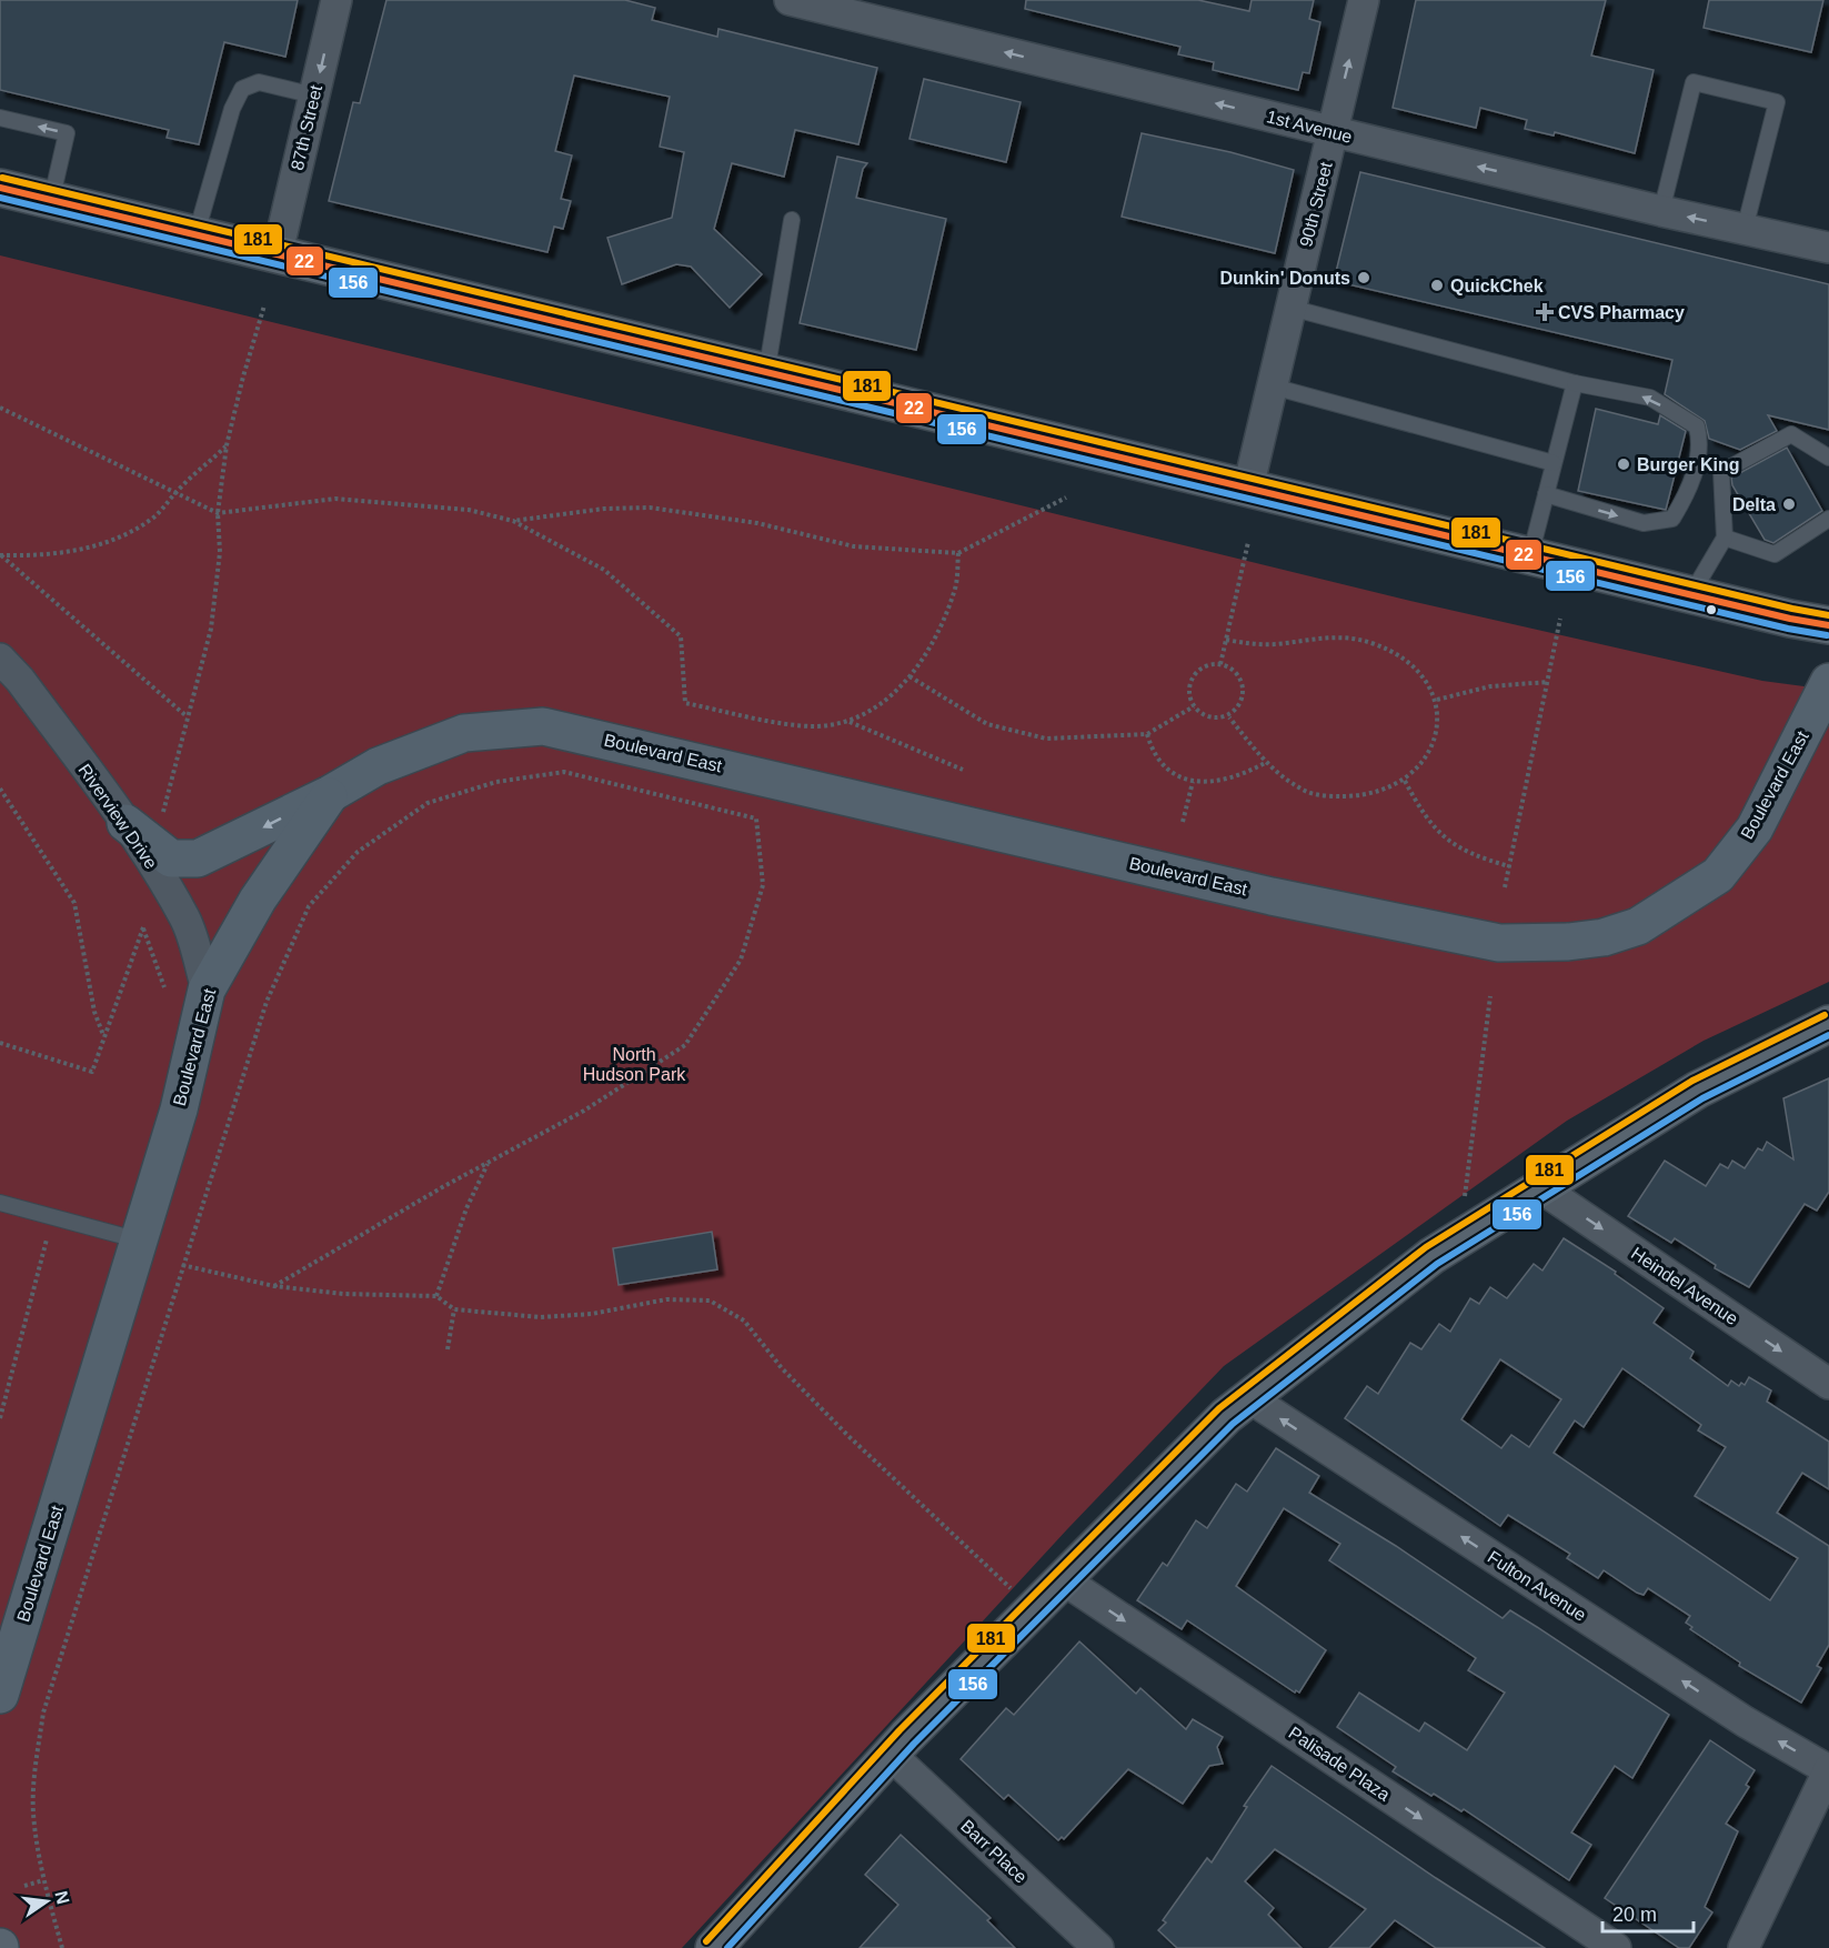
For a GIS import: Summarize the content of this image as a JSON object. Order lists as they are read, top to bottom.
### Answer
{
  "streets": {
    "main road": ["Boulevard East"],
    "street": [
      "1st Avenue",
      "87th Street",
      "90th Street",
      "Riverview Drive",
      "Heindel Avenue",
      "Fulton Avenue",
      "Palisade Plaza",
      "Barr Place"
    ]
  },
  "crossings": [
    ["1st Avenue", "90th Street"],
    ["Boulevard East", "Riverview Drive"]
  ],
  "one_way": [
    "1st Avenue",
    "87th Street",
    "Heindel Avenue",
    "Fulton Avenue",
    "Palisade Plaza"
  ],
  "parks": ["North Hudson Park"],
  "places": {
    "other": [
      "Dunkin' Donuts",
      "QuickChek",
      "Burger King",
      "Delta"
    ],
    "health": ["CVS Pharmacy"]
  },
  "lines": ["transit line 181", "transit line 22", "transit line 156"],
  "scale_bar": "20 m",
  "north": "right"
}
